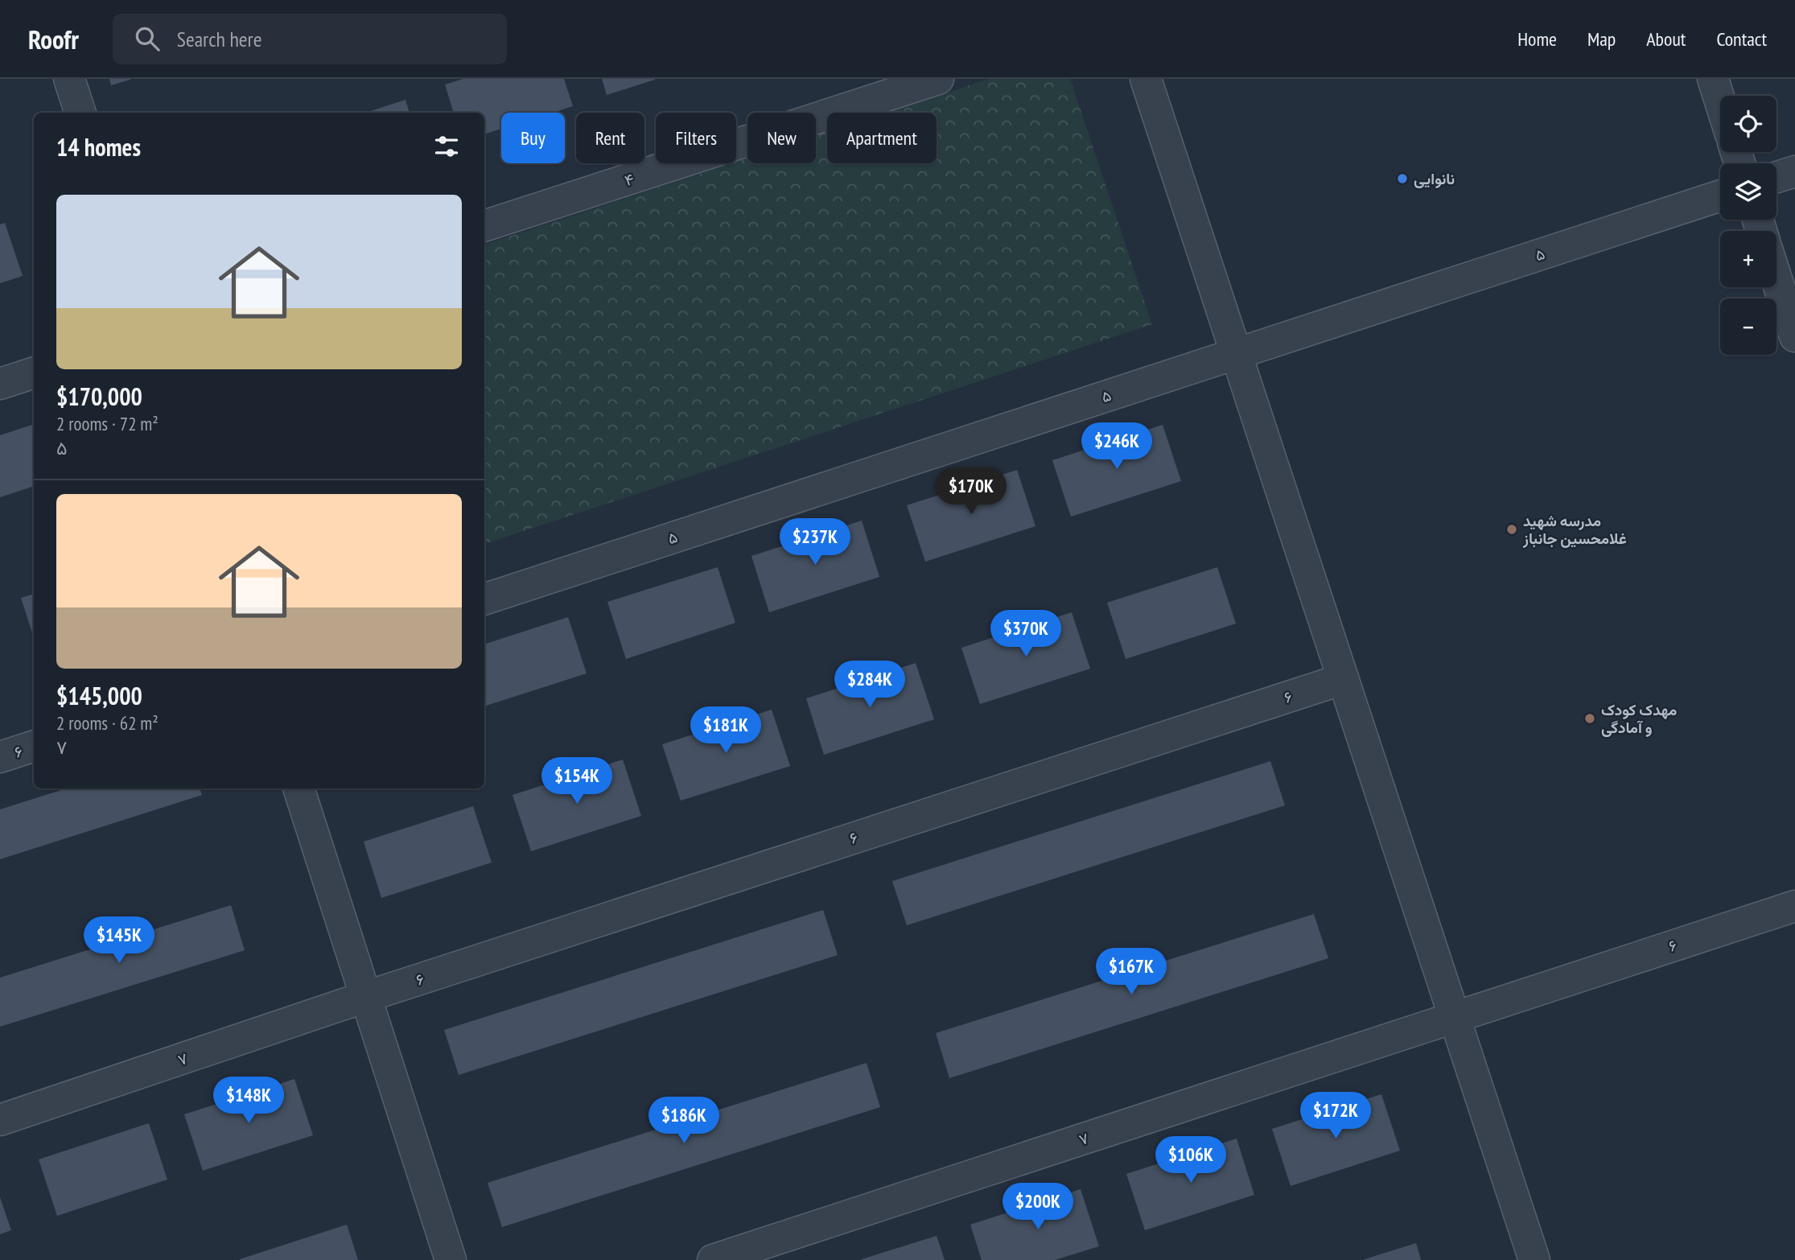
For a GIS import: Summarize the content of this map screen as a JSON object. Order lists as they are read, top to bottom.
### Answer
{
  "streets": {
    "street": [
      "۴",
      "۵",
      "۶",
      "۷"
    ]
  },
  "crossings": [
    ["۶", "۷"]
  ],
  "places": ["نانوایی", "مدرسه شهید غلامحسین جانباز", "مهدک کودک و آمادگی"],
  "page": {
    "header": "Roofr",
    "search": "Search here",
    "nav": [
      "Home",
      "Map",
      "About",
      "Contact"
    ],
    "map_buttons": ["+", "−"],
    "chip": [
      "Buy",
      "Rent",
      "Filters",
      "New",
      "Apartment"
    ],
    "heading": "14 homes",
    "list": [
      {
        "name": "$170,000",
        "note": "2 rooms · 72 m² · ۵"
      },
      {
        "name": "$145,000",
        "note": "2 rooms · 62 m² · ۷"
      }
    ],
    "price": [
      "$246K",
      "$170K",
      "$237K",
      "$370K",
      "$284K",
      "$181K",
      "$154K",
      "$145K",
      "$167K",
      "$148K",
      "$172K",
      "$186K",
      "$106K",
      "$200K"
    ]
  }
}
